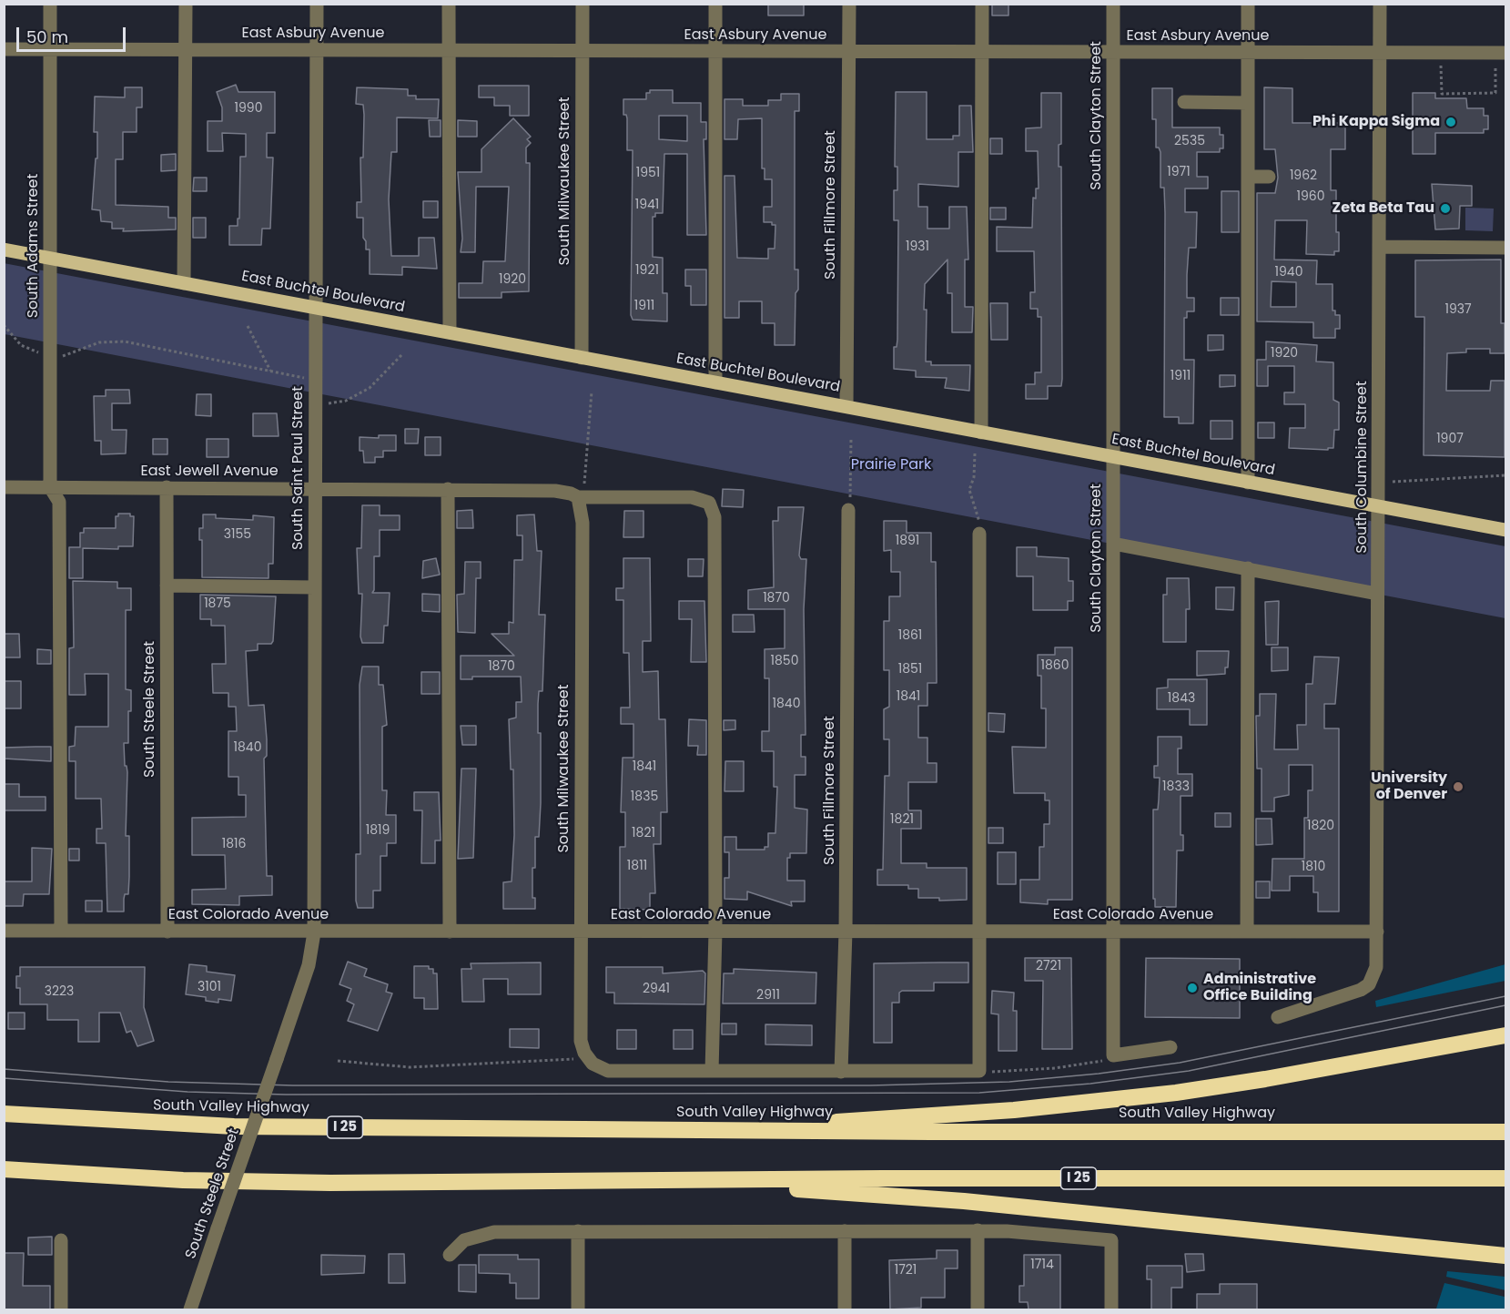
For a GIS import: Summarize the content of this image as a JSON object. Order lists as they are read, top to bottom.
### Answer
{
  "streets": {
    "highway": ["South Valley Highway", "I 25"],
    "main road": ["East Buchtel Boulevard"],
    "street": [
      "East Asbury Avenue",
      "South Clayton Street",
      "South Milwaukee Street",
      "South Fillmore Street",
      "South Adams Street",
      "South Columbine Street",
      "South Saint Paul Street",
      "East Jewell Avenue",
      "South Steele Street",
      "East Colorado Avenue"
    ]
  },
  "crossings": [
    ["East Asbury Avenue", "South Clayton Street"],
    ["East Asbury Avenue", "South Milwaukee Street"],
    ["East Asbury Avenue", "South Fillmore Street"],
    ["East Asbury Avenue", "South Adams Street"],
    ["East Asbury Avenue", "South Columbine Street"],
    ["East Asbury Avenue", "South Saint Paul Street"],
    ["South Clayton Street", "East Buchtel Boulevard"],
    ["South Clayton Street", "East Colorado Avenue"],
    ["South Milwaukee Street", "East Buchtel Boulevard"],
    ["South Milwaukee Street", "East Jewell Avenue"],
    ["South Milwaukee Street", "East Colorado Avenue"],
    ["South Fillmore Street", "East Buchtel Boulevard"],
    ["South Fillmore Street", "East Colorado Avenue"],
    ["South Adams Street", "East Buchtel Boulevard"],
    ["South Adams Street", "East Jewell Avenue"],
    ["South Adams Street", "East Colorado Avenue"],
    ["East Buchtel Boulevard", "South Columbine Street"],
    ["East Buchtel Boulevard", "South Saint Paul Street"],
    ["South Columbine Street", "East Colorado Avenue"],
    ["South Saint Paul Street", "East Jewell Avenue"],
    ["South Saint Paul Street", "South Steele Street"],
    ["South Saint Paul Street", "East Colorado Avenue"],
    ["East Jewell Avenue", "South Steele Street"],
    ["East Jewell Avenue", "East Colorado Avenue"],
    ["South Steele Street", "East Colorado Avenue"]
  ],
  "parks": ["Prairie Park"],
  "places": [
    "Phi Kappa Sigma",
    "Zeta Beta Tau",
    "University of Denver",
    "Administrative Office Building"
  ],
  "house_numbers": [
    "1990",
    "2535",
    "1971",
    "1951",
    "1962",
    "1960",
    "1941",
    "1931",
    "1921",
    "1940",
    "1920",
    "1911",
    "1937",
    "1920",
    "1911",
    "1907",
    "3155",
    "1891",
    "1870",
    "1875",
    "1861",
    "1850",
    "1860",
    "1870",
    "1851",
    "1841",
    "1843",
    "1840",
    "1840",
    "1841",
    "1833",
    "1835",
    "1821",
    "1820",
    "1819",
    "1821",
    "1816",
    "1811",
    "1810",
    "2721",
    "3101",
    "2941",
    "3223",
    "2911",
    "1714",
    "1721"
  ],
  "scale_bar": "50 m"
}
